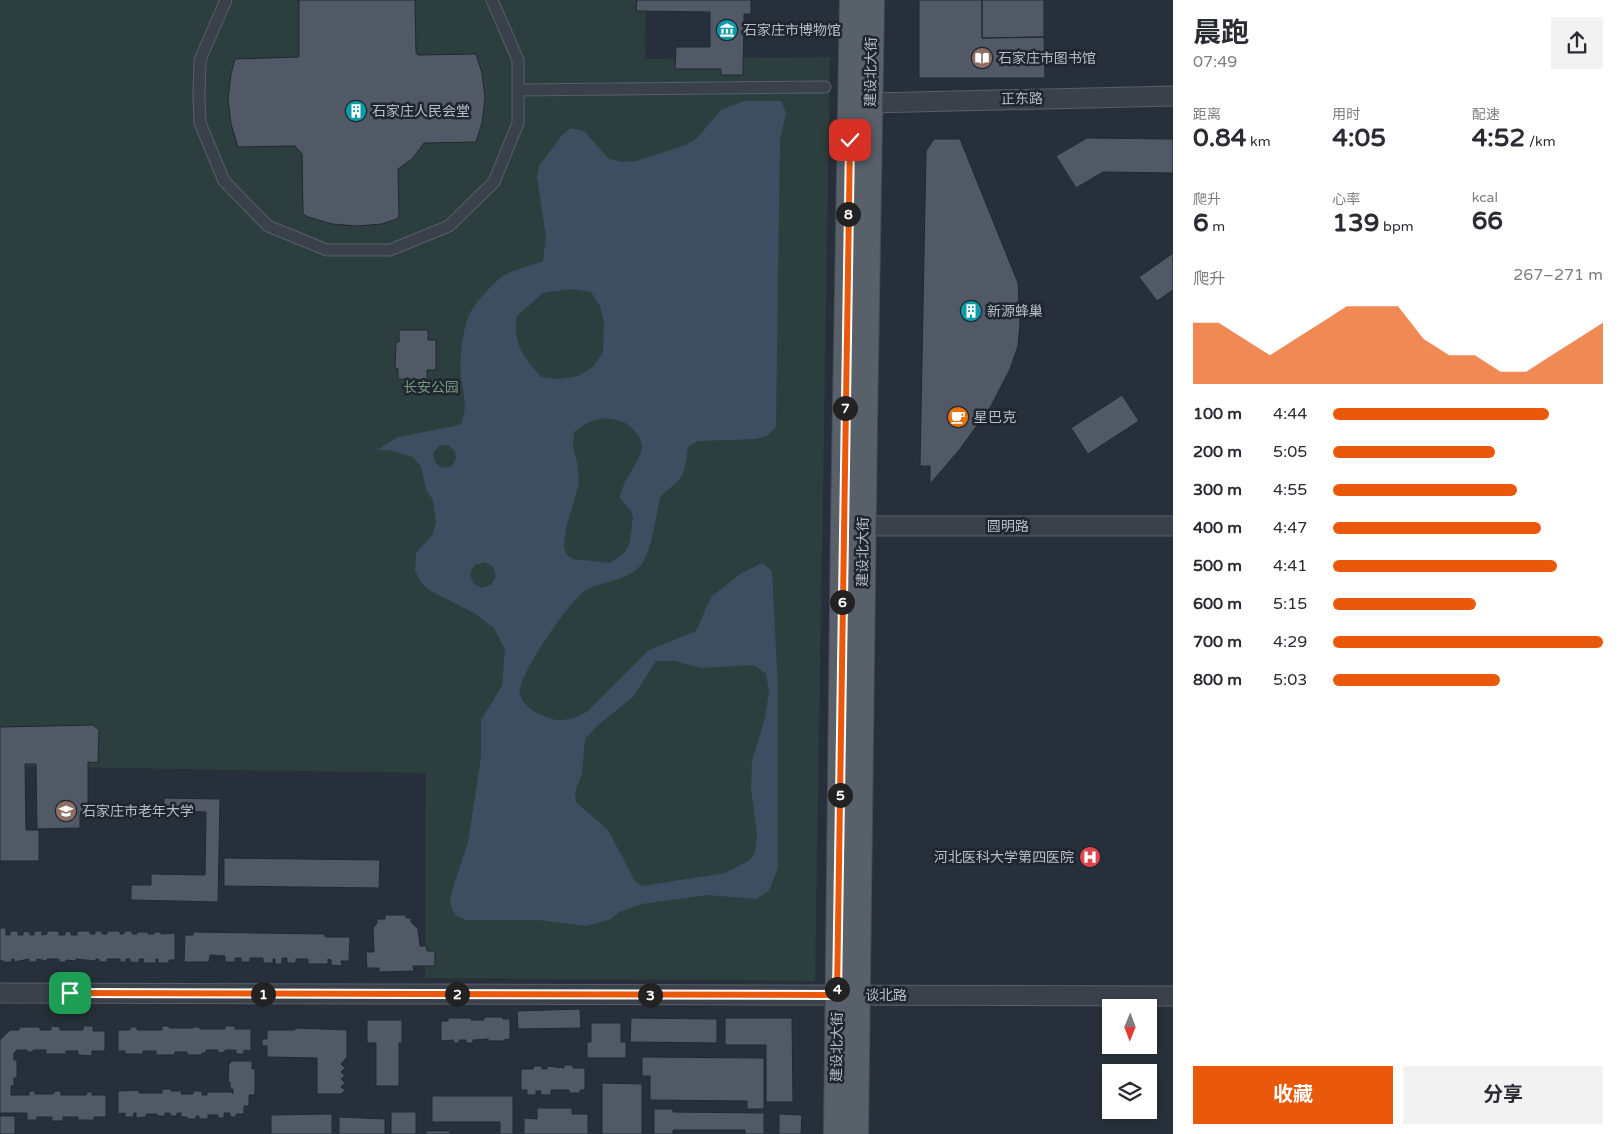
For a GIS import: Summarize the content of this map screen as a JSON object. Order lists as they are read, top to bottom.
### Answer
{
  "streets": {
    "main road": ["建设北大街"],
    "street": ["正东路", "圆明路", "谈北路"]
  },
  "crossings": [
    ["建设北大街", "正东路"],
    ["建设北大街", "圆明路"],
    ["建设北大街", "谈北路"]
  ],
  "parks": ["长安公园"],
  "places": {
    "museum": ["石家庄市博物馆"],
    "library": ["石家庄市图书馆"],
    "building": ["石家庄人民会堂", "新源蜂巢"],
    "cafe": ["星巴克"],
    "school or university": ["石家庄市老年大学"],
    "hospital": ["河北医科大学第四医院"]
  },
  "north": "bottom",
  "page": {
    "heading": ["晨跑", "07:49"],
    "stats": [
      ["距离", "0.84 km"],
      ["用时", "4:05"],
      ["配速", "4:52 /km"],
      ["爬升", "6 m"],
      ["心率", "139 bpm"],
      ["kcal", "66"]
    ],
    "pins": [
      "8",
      "7",
      "6",
      "5",
      "4",
      "1",
      "2",
      "3"
    ],
    "chart": ["爬升", "267–271 m"],
    "list": [
      {
        "name": "100 m",
        "note": "4:44"
      },
      {
        "name": "200 m",
        "note": "5:05"
      },
      {
        "name": "300 m",
        "note": "4:55"
      },
      {
        "name": "400 m",
        "note": "4:47"
      },
      {
        "name": "500 m",
        "note": "4:41"
      },
      {
        "name": "600 m",
        "note": "5:15"
      },
      {
        "name": "700 m",
        "note": "4:29"
      },
      {
        "name": "800 m",
        "note": "5:03"
      }
    ],
    "buttons": ["收藏", "分享"]
  }
}
